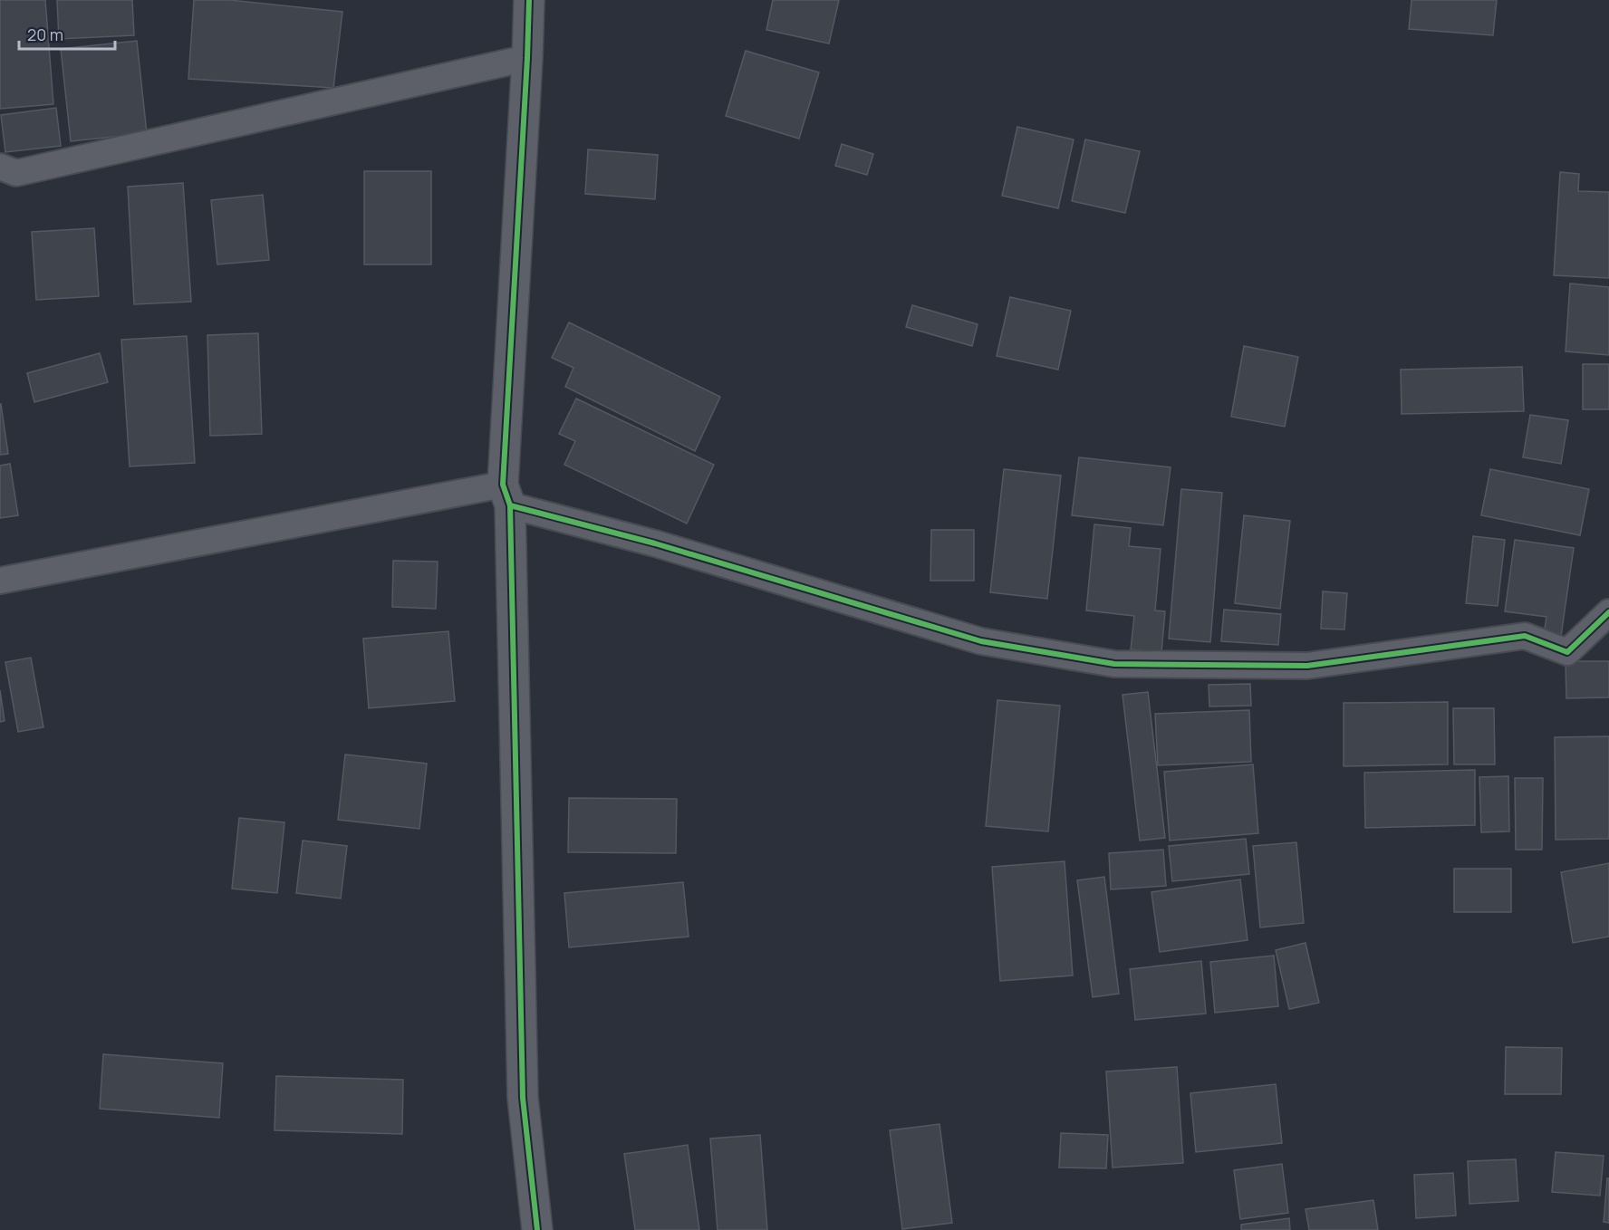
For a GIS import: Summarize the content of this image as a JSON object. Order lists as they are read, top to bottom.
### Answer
{
  "scale_bar": "20 m"
}
